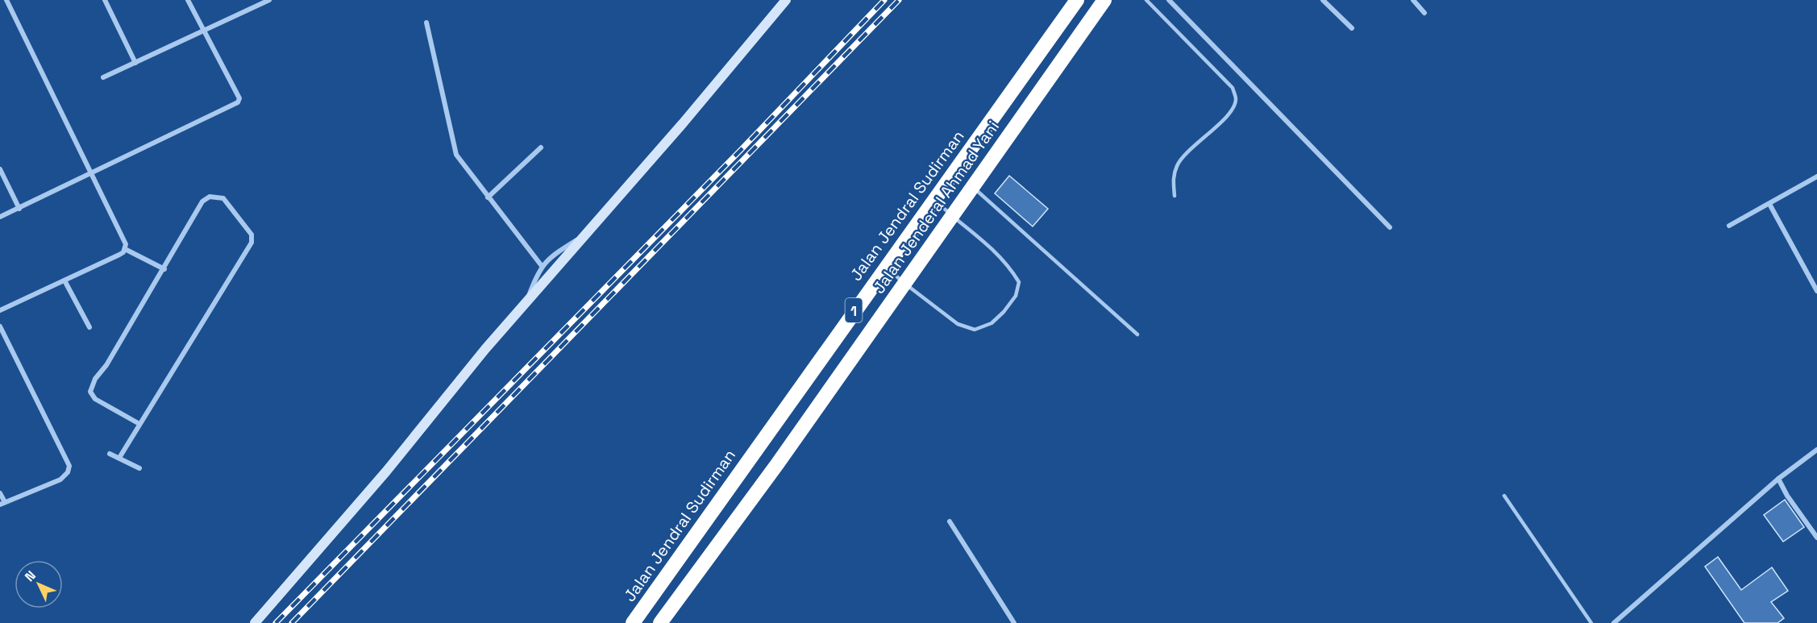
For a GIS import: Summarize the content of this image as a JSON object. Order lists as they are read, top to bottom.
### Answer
{
  "streets": {
    "highway": ["Jalan Jendral Sudirman", "Jalan Jenderal Ahmad Yani", "1"]
  },
  "north": "top left"
}
